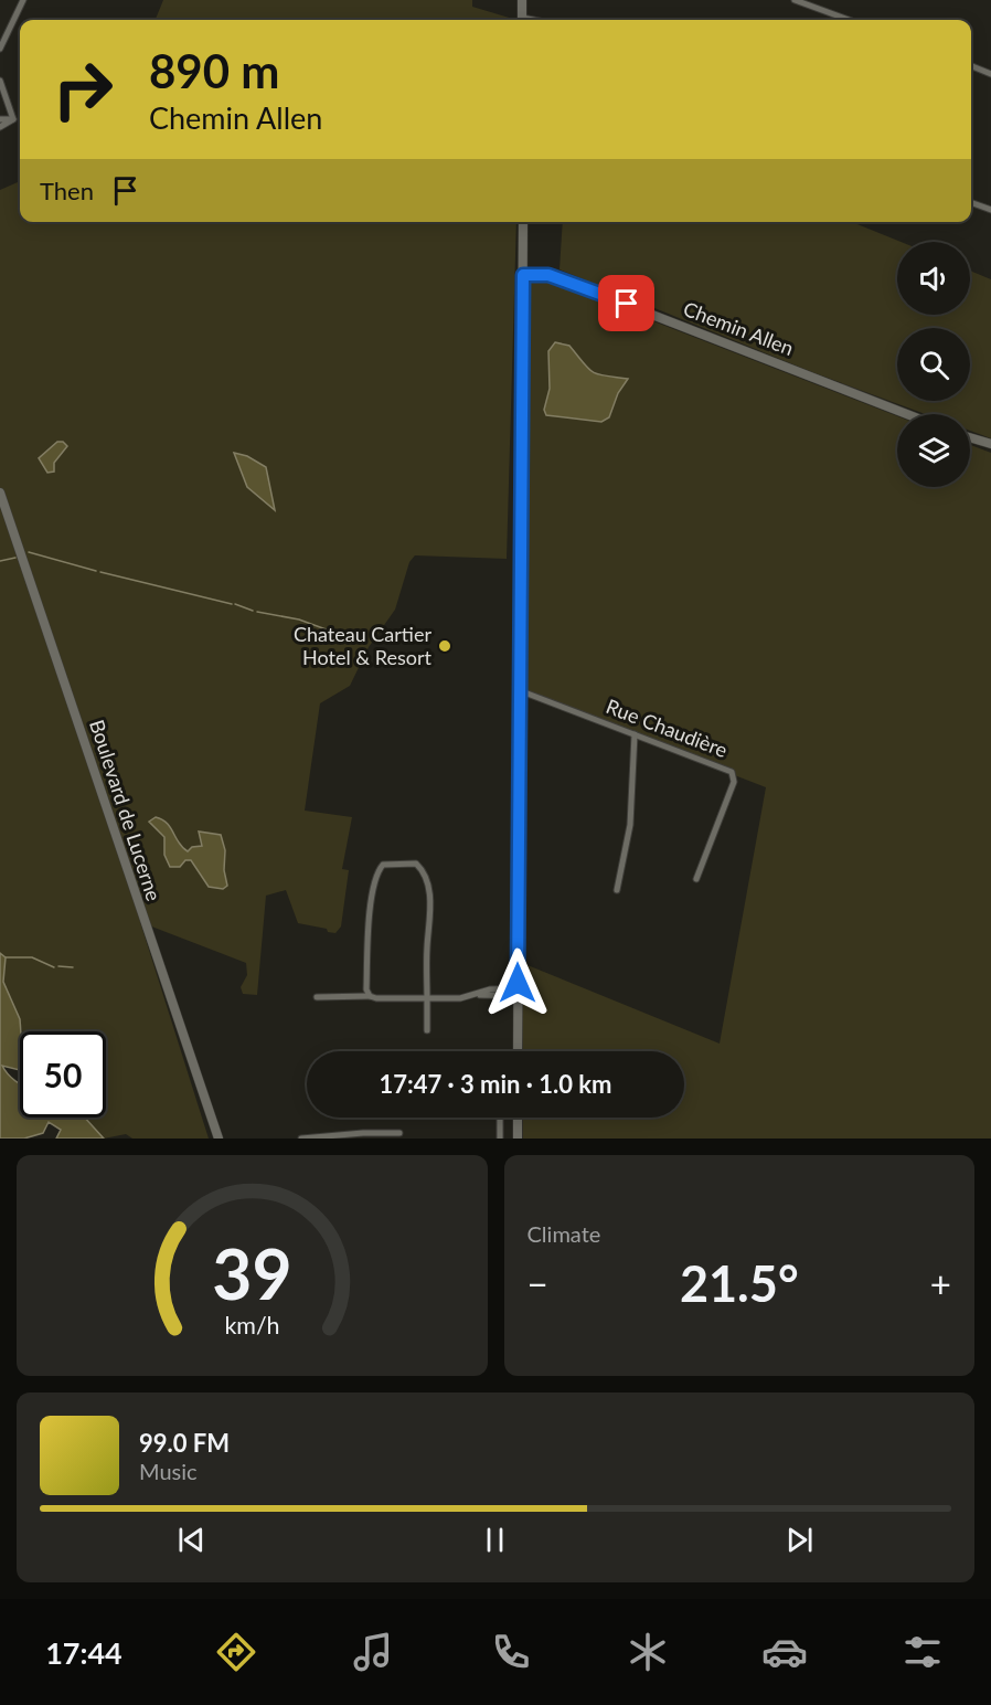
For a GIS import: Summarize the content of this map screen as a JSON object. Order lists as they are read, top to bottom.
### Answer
{
  "streets": {
    "main road": ["Chemin Allen", "Boulevard de Lucerne"],
    "street": ["Rue Chaudière"]
  },
  "places": ["Chateau Cartier Hotel & Resort"],
  "page": {
    "turn": ["890 m", "Chemin Allen"],
    "then": "Then",
    "limit": "50",
    "trip": "17:47 · 3 min · 1.0 km",
    "tile": "Climate",
    "heat": ["−", "21.5°", "+"],
    "song": ["99.0 FM", "Music"],
    "tabs": "17:44",
    "gauge": ["39", "km/h"]
  }
}
